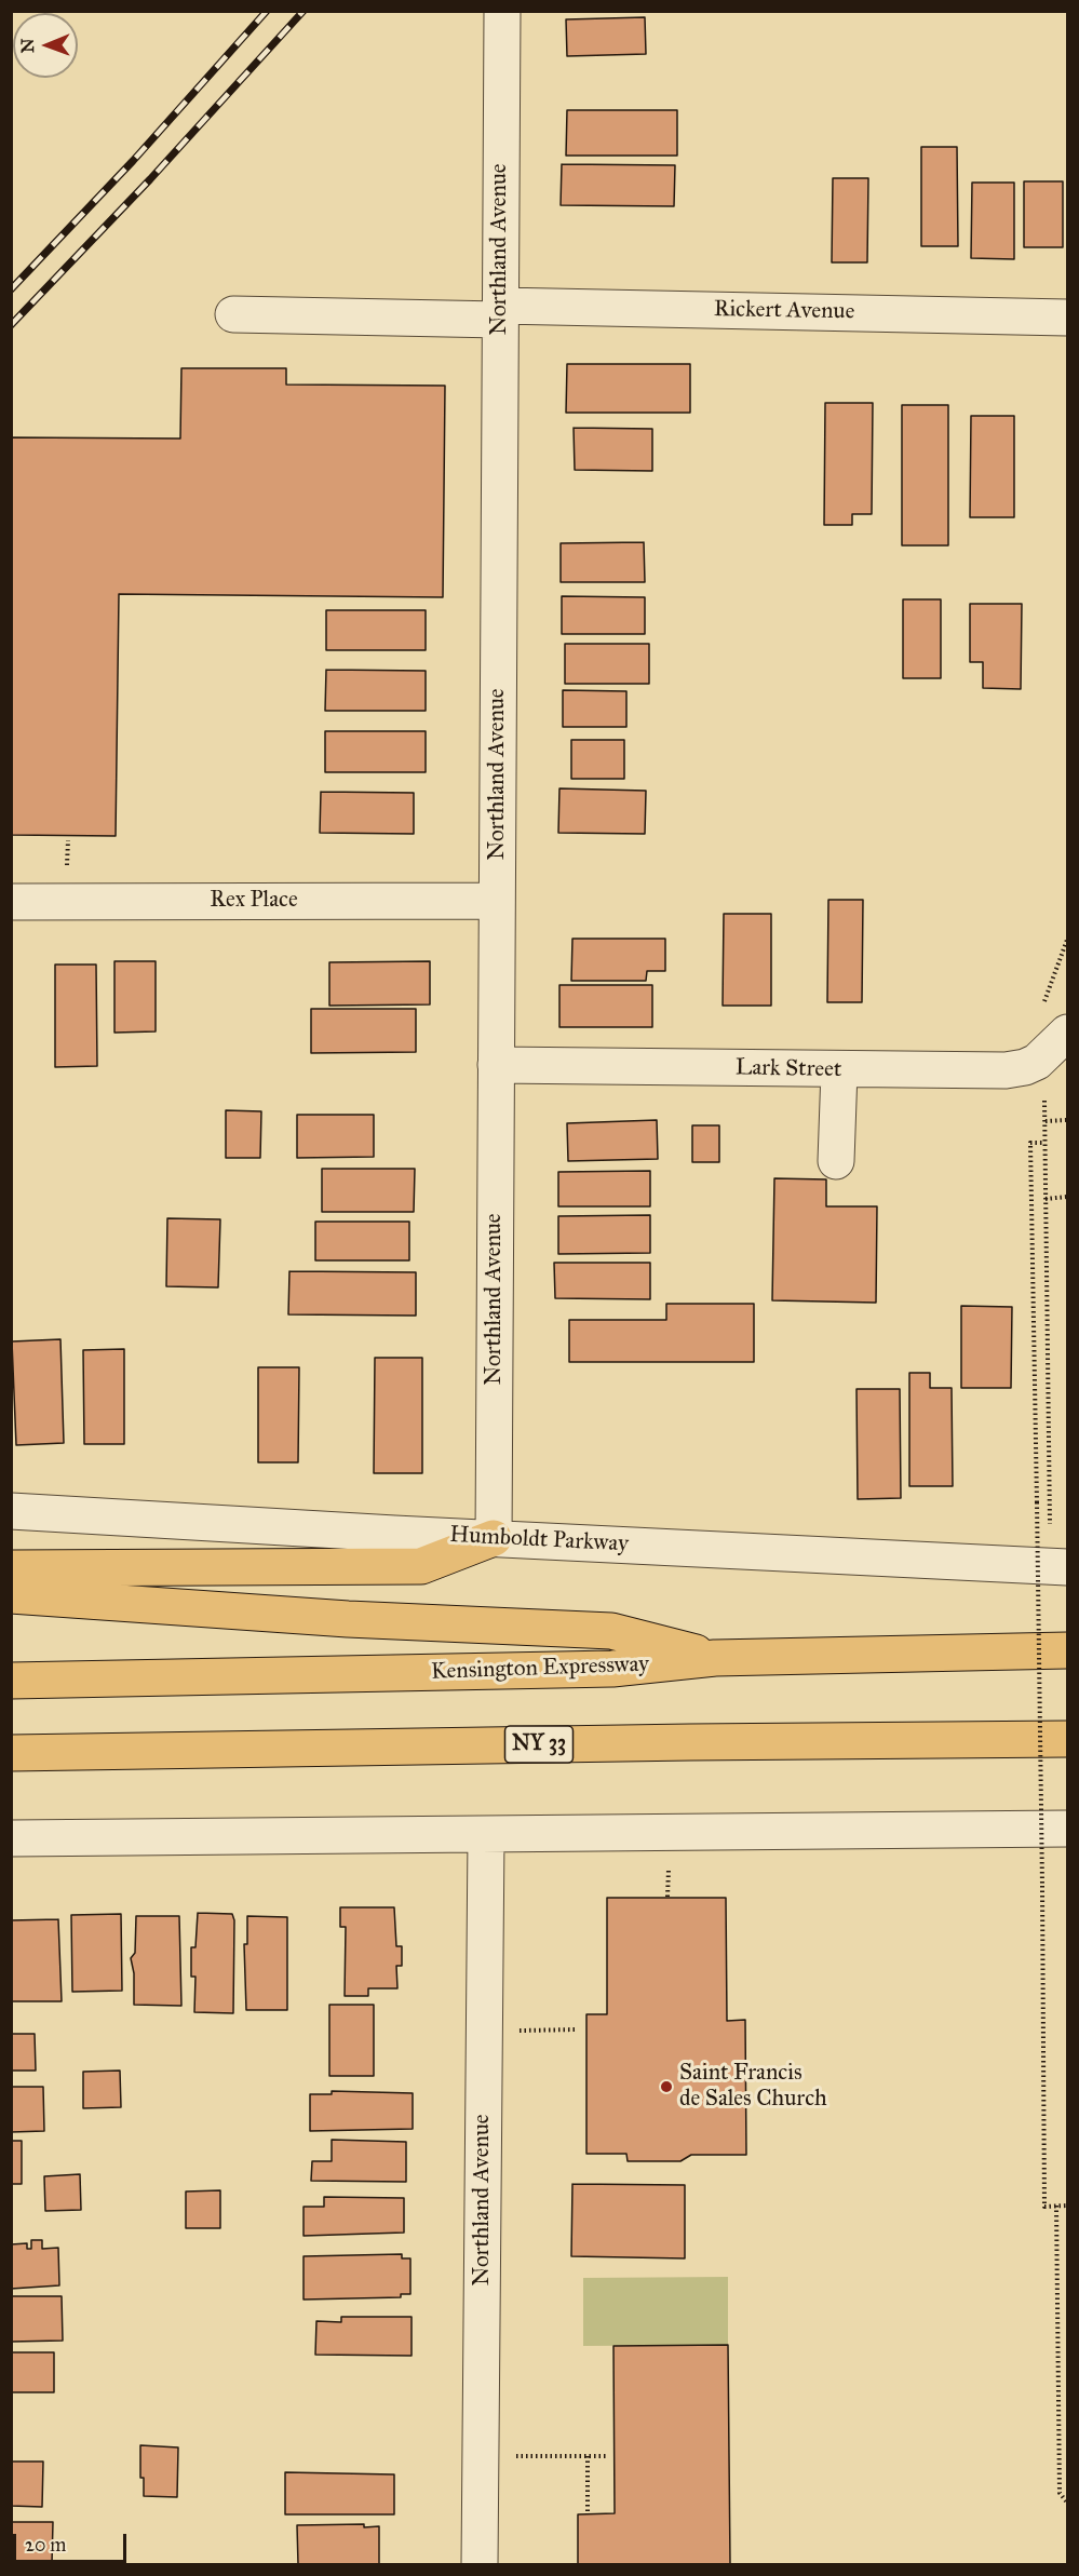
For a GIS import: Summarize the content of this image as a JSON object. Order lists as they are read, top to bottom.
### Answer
{
  "streets": {
    "highway": ["Kensington Expressway", "NY 33"],
    "street": [
      "Northland Avenue",
      "Rickert Avenue",
      "Rex Place",
      "Lark Street",
      "Humboldt Parkway"
    ]
  },
  "crossings": [
    ["Northland Avenue", "Rickert Avenue"],
    ["Northland Avenue", "Rex Place"],
    ["Northland Avenue", "Lark Street"],
    ["Northland Avenue", "Humboldt Parkway"]
  ],
  "places": ["Saint Francis de Sales Church"],
  "scale_bar": "20 m",
  "north": "left"
}
